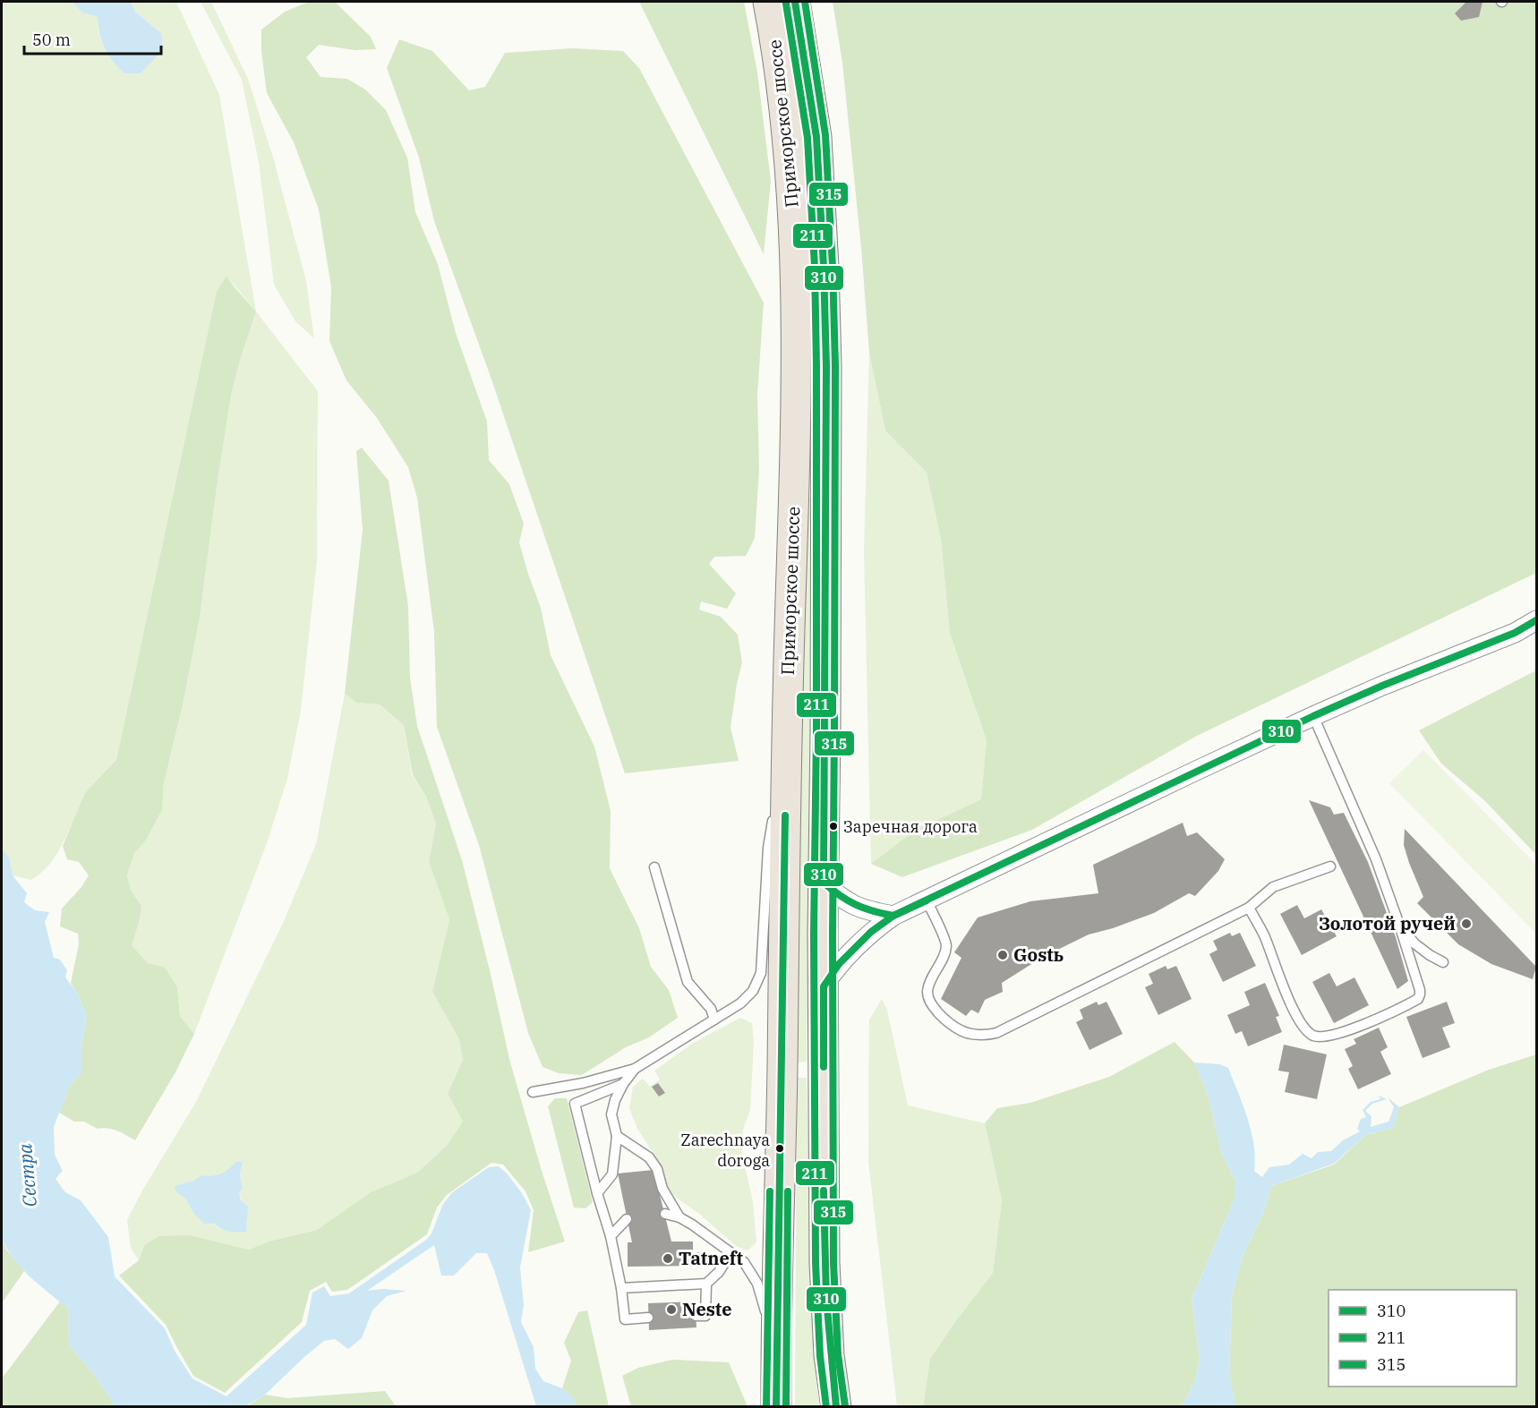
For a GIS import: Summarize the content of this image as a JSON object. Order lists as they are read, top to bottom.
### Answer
{
  "streets": {
    "highway": ["Приморское шоссе"]
  },
  "water": ["Сестра"],
  "places": [
    "Заречная дорога",
    "Золотой ручей",
    "Gostь",
    "Zarechnaya doroga",
    "Tatneft",
    "Neste"
  ],
  "lines": ["transit line 310", "transit line 315", "transit line 211"],
  "legend": ["310", "211", "315"],
  "scale_bar": "50 m"
}
